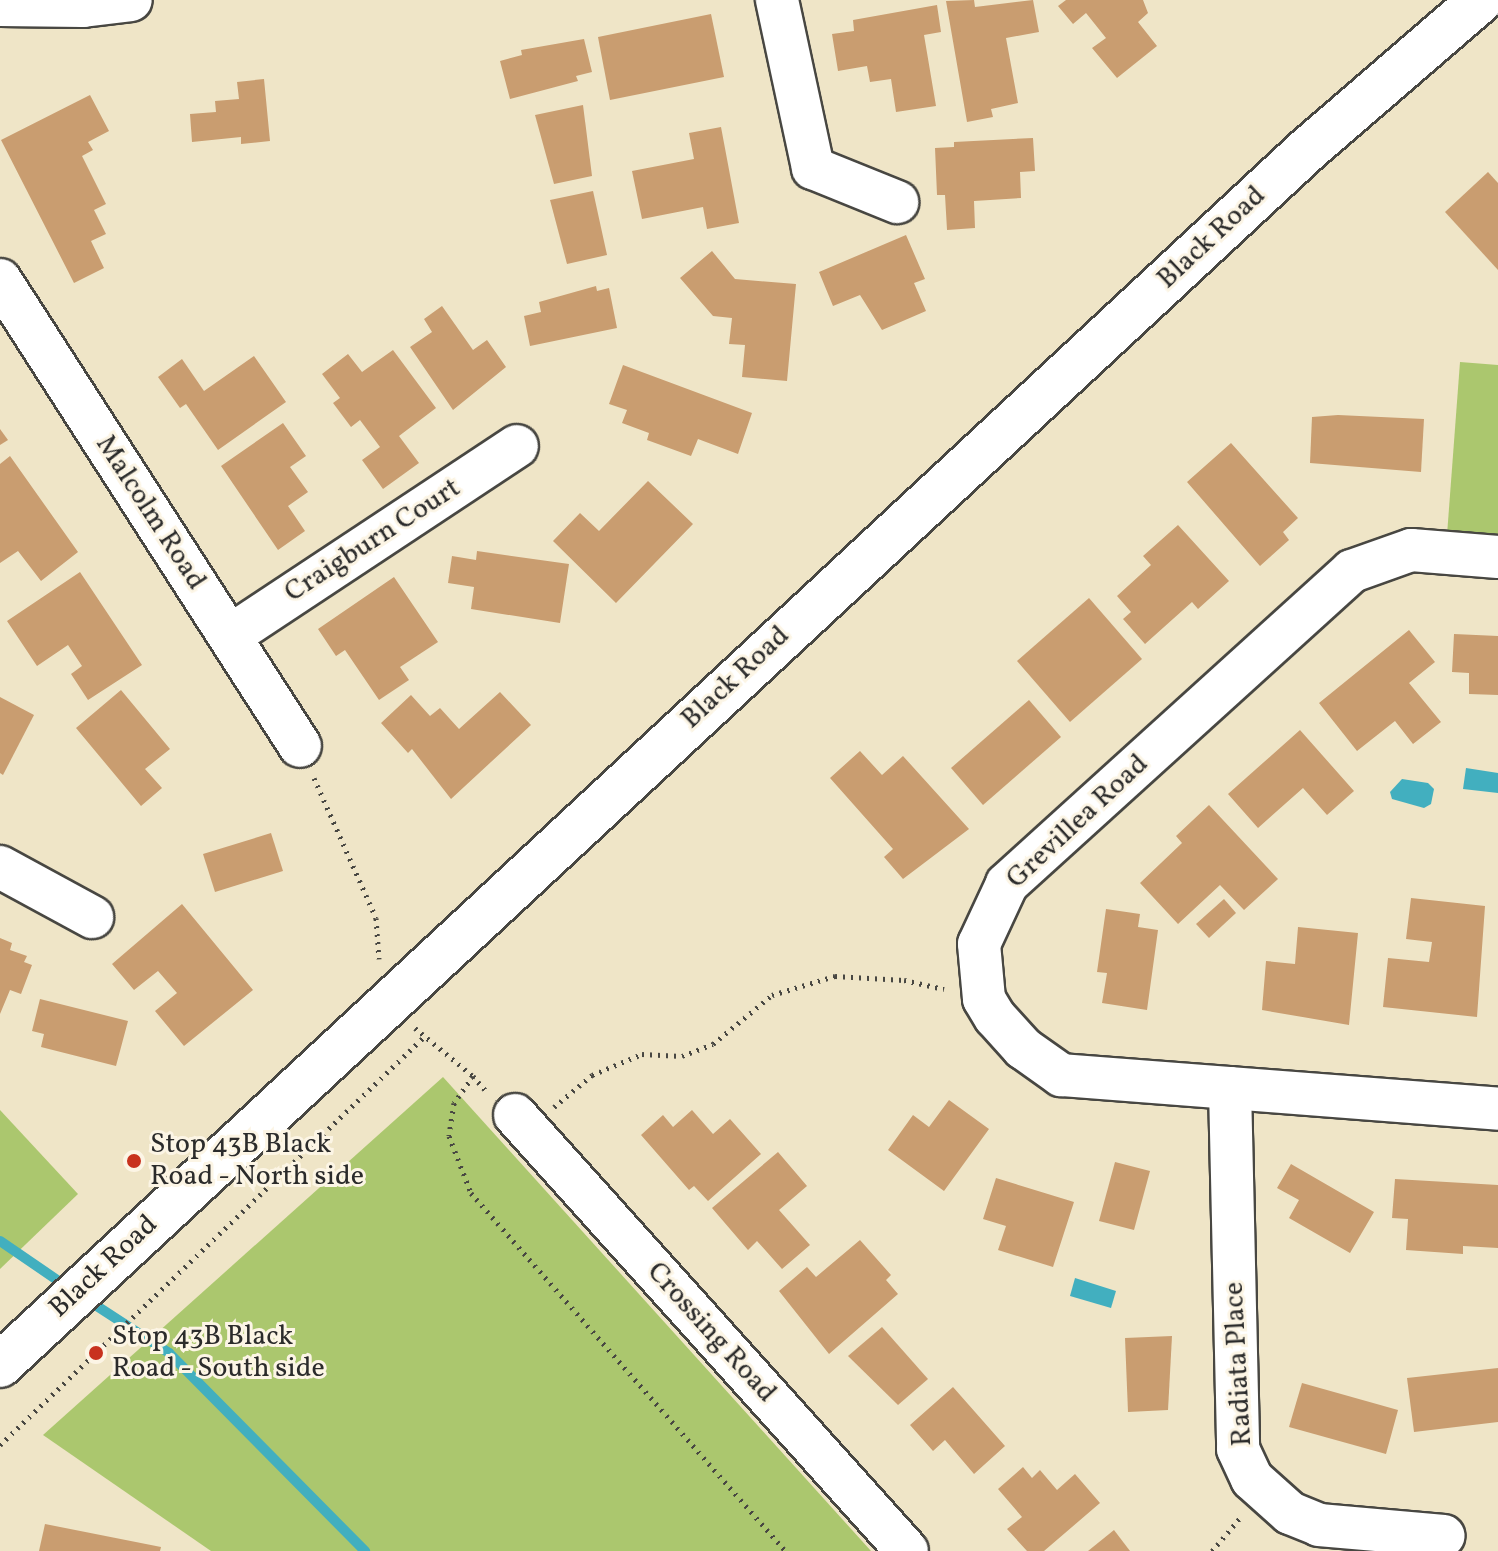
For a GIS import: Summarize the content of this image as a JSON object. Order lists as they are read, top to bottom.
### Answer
{
  "streets": {
    "main road": ["Black Road"],
    "street": [
      "Malcolm Road",
      "Craigburn Court",
      "Grevillea Road",
      "Crossing Road",
      "Radiata Place"
    ]
  },
  "crossings": [
    ["Malcolm Road", "Craigburn Court"]
  ],
  "places": ["Stop 43B Black Road - North side", "Stop 43B Black Road - South side"]
}
